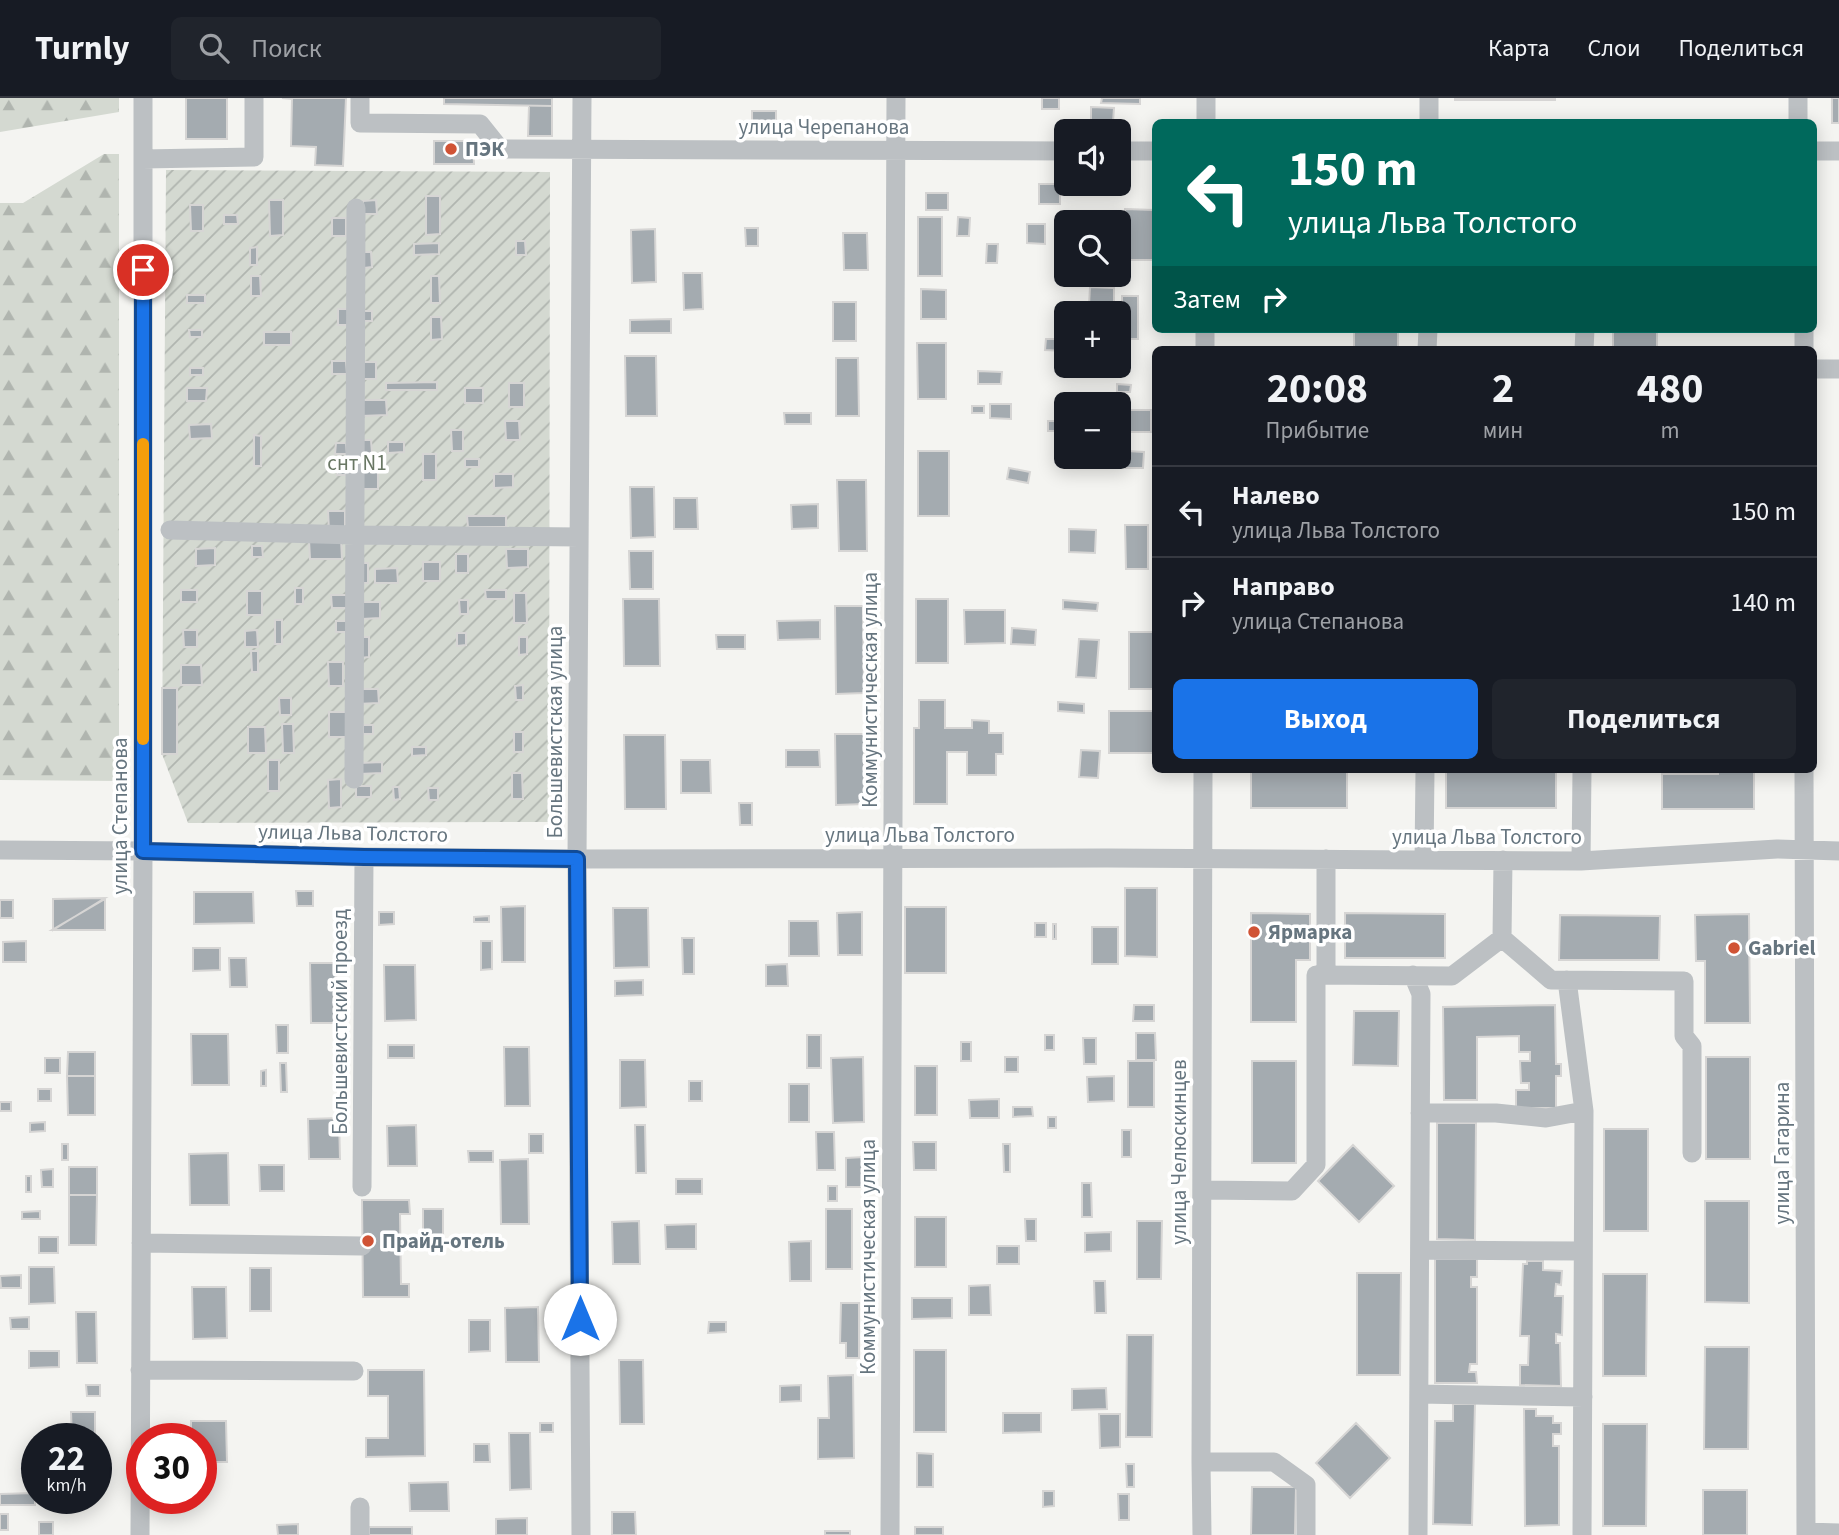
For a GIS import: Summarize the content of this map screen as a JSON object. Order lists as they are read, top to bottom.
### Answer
{
  "streets": {
    "street": [
      "улица Черепанова",
      "Коммунистическая улица",
      "Большевистская улица",
      "улица Степанова",
      "улица Льва Толстого",
      "Большевистский проезд",
      "улица Челюскинцев",
      "улица Гагарина"
    ]
  },
  "crossings": [
    ["улица Черепанова", "Коммунистическая улица"],
    ["улица Черепанова", "Большевистская улица"],
    ["Коммунистическая улица", "улица Льва Толстого"],
    ["Большевистская улица", "улица Льва Толстого"],
    ["улица Степанова", "улица Льва Толстого"],
    ["улица Льва Толстого", "Большевистский проезд"],
    ["улица Льва Толстого", "улица Челюскинцев"],
    ["улица Льва Толстого", "улица Гагарина"]
  ],
  "parks": ["снт N1"],
  "places": [
    "ПЭК",
    "Ярмарка",
    "Gabriel",
    "Прайд-отель"
  ],
  "page": {
    "header": "Turnly",
    "search": "Поиск",
    "nav": ["Карта", "Слои", "Поделиться"],
    "map_buttons": ["+", "−"],
    "turn": ["150 m", "улица Льва Толстого"],
    "then": "Затем",
    "eta": [
      "20:08",
      "Прибытие",
      "2",
      "мин",
      "480",
      "m"
    ],
    "list": [
      {
        "name": "Налево",
        "note": "улица Льва Толстого",
        "value": "150 m"
      },
      {
        "name": "Направо",
        "note": "улица Степанова",
        "value": "140 m"
      }
    ],
    "buttons": ["Выход", "Поделиться"],
    "speed": "22 km/h",
    "limit": "30"
  }
}
